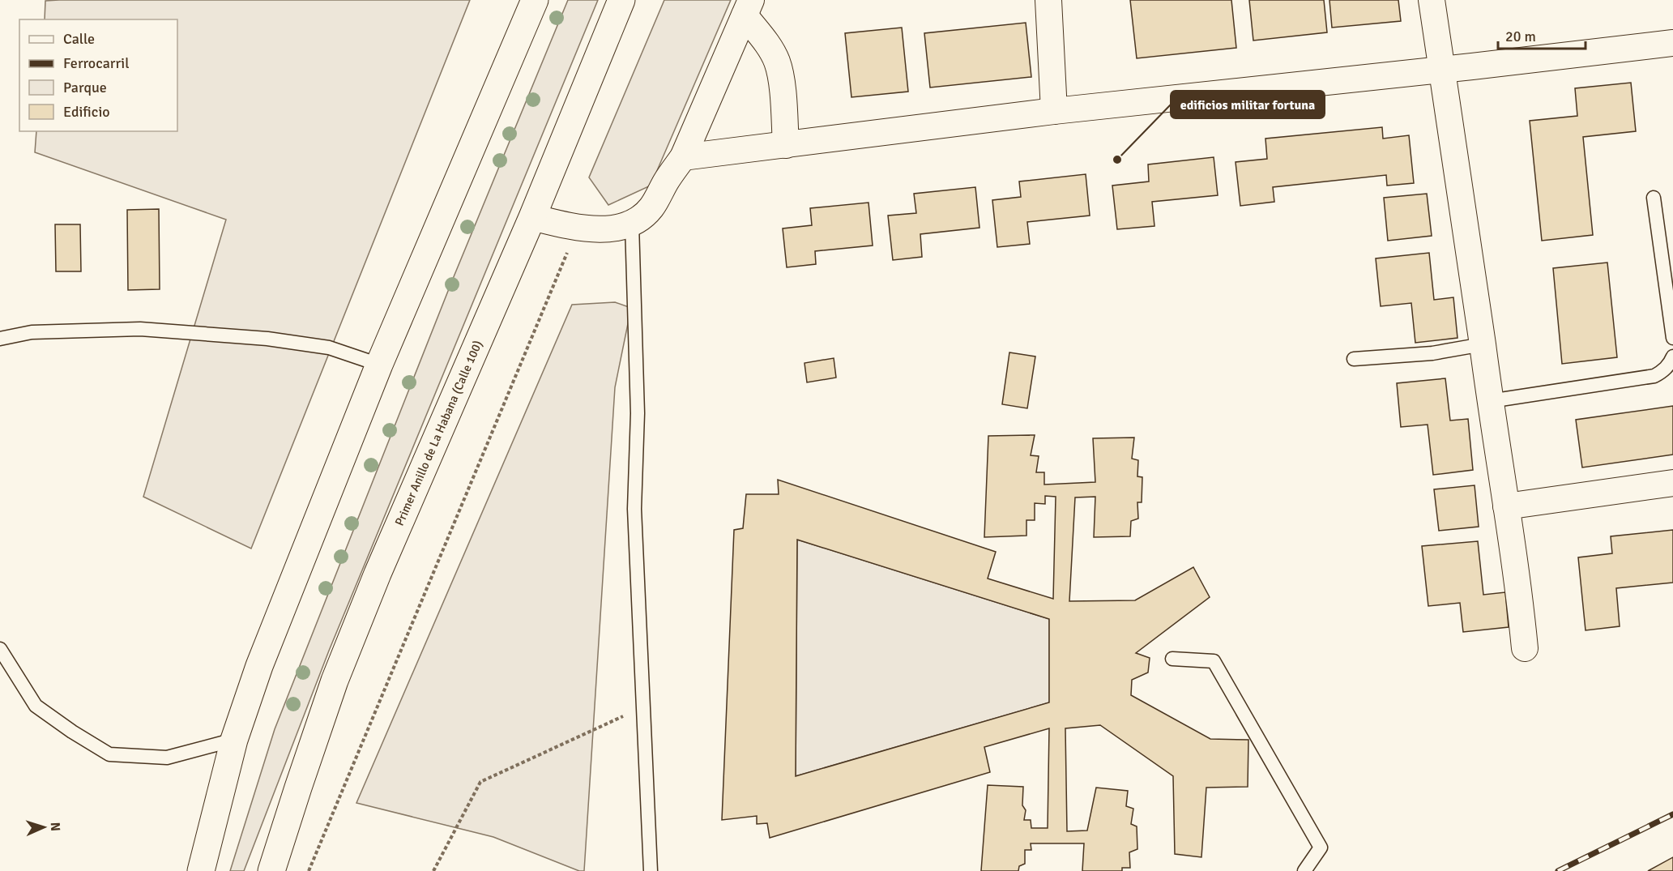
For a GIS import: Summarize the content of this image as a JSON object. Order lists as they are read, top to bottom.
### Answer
{
  "streets": {
    "highway": ["Primer Anillo de La Habana (Calle 100)"]
  },
  "places": ["edificios militar fortuna"],
  "legend": [
    "Calle",
    "Ferrocarril",
    "Parque",
    "Edificio"
  ],
  "scale_bar": "20 m",
  "north": "right"
}
